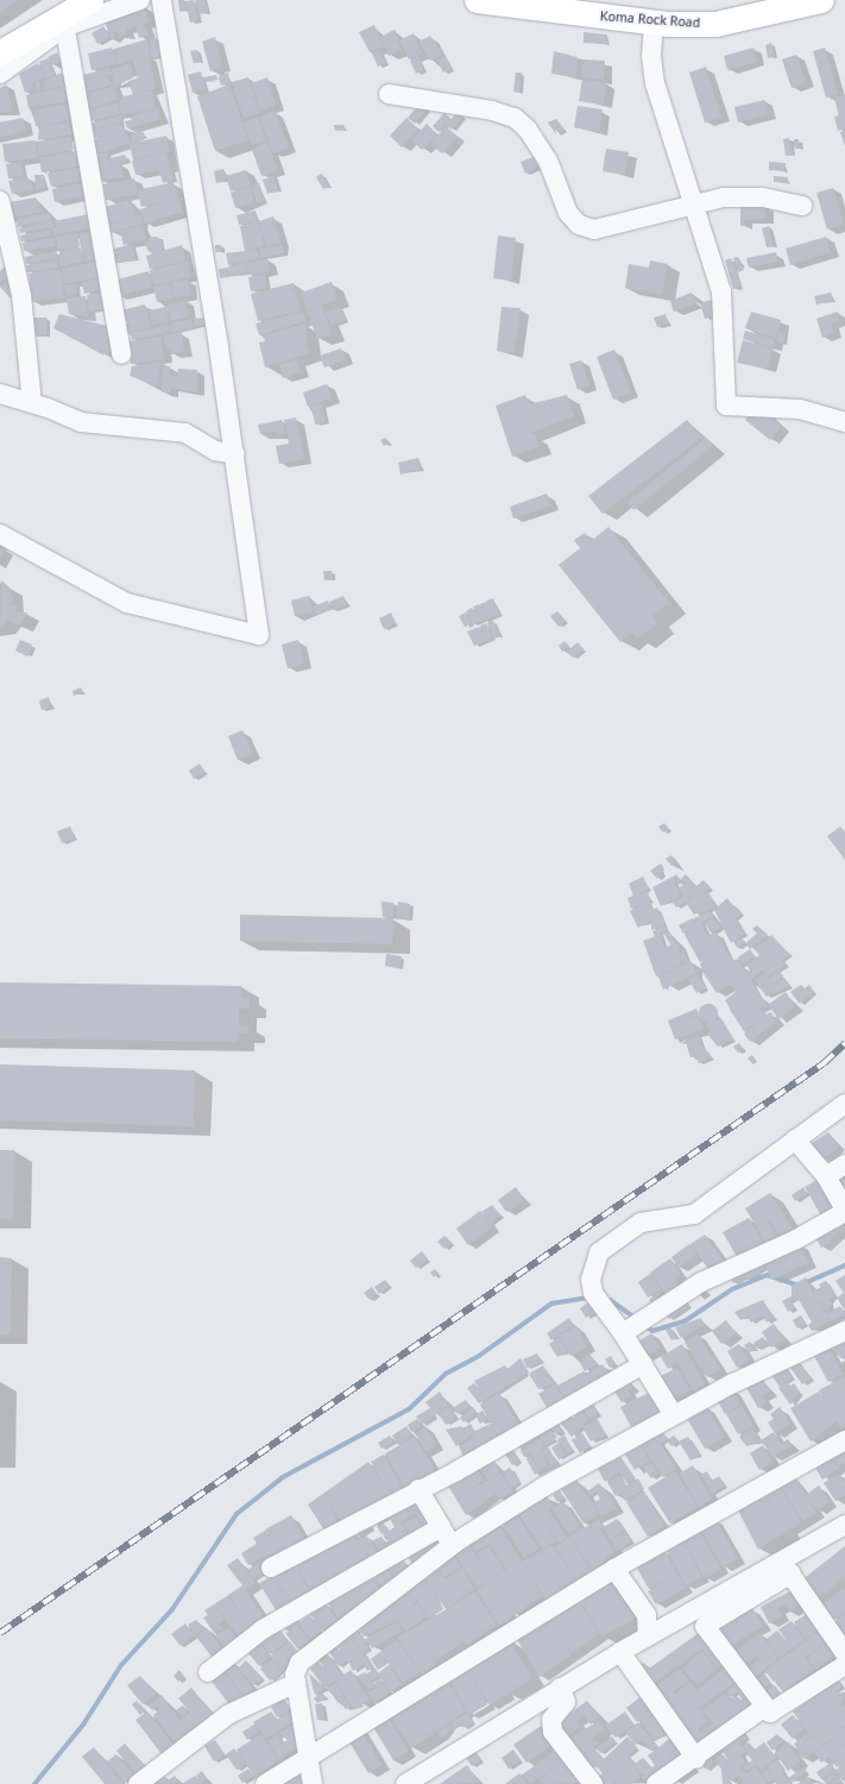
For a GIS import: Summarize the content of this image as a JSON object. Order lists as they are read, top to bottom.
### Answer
{
  "streets": {
    "main road": ["Koma Rock Road"]
  }
}
